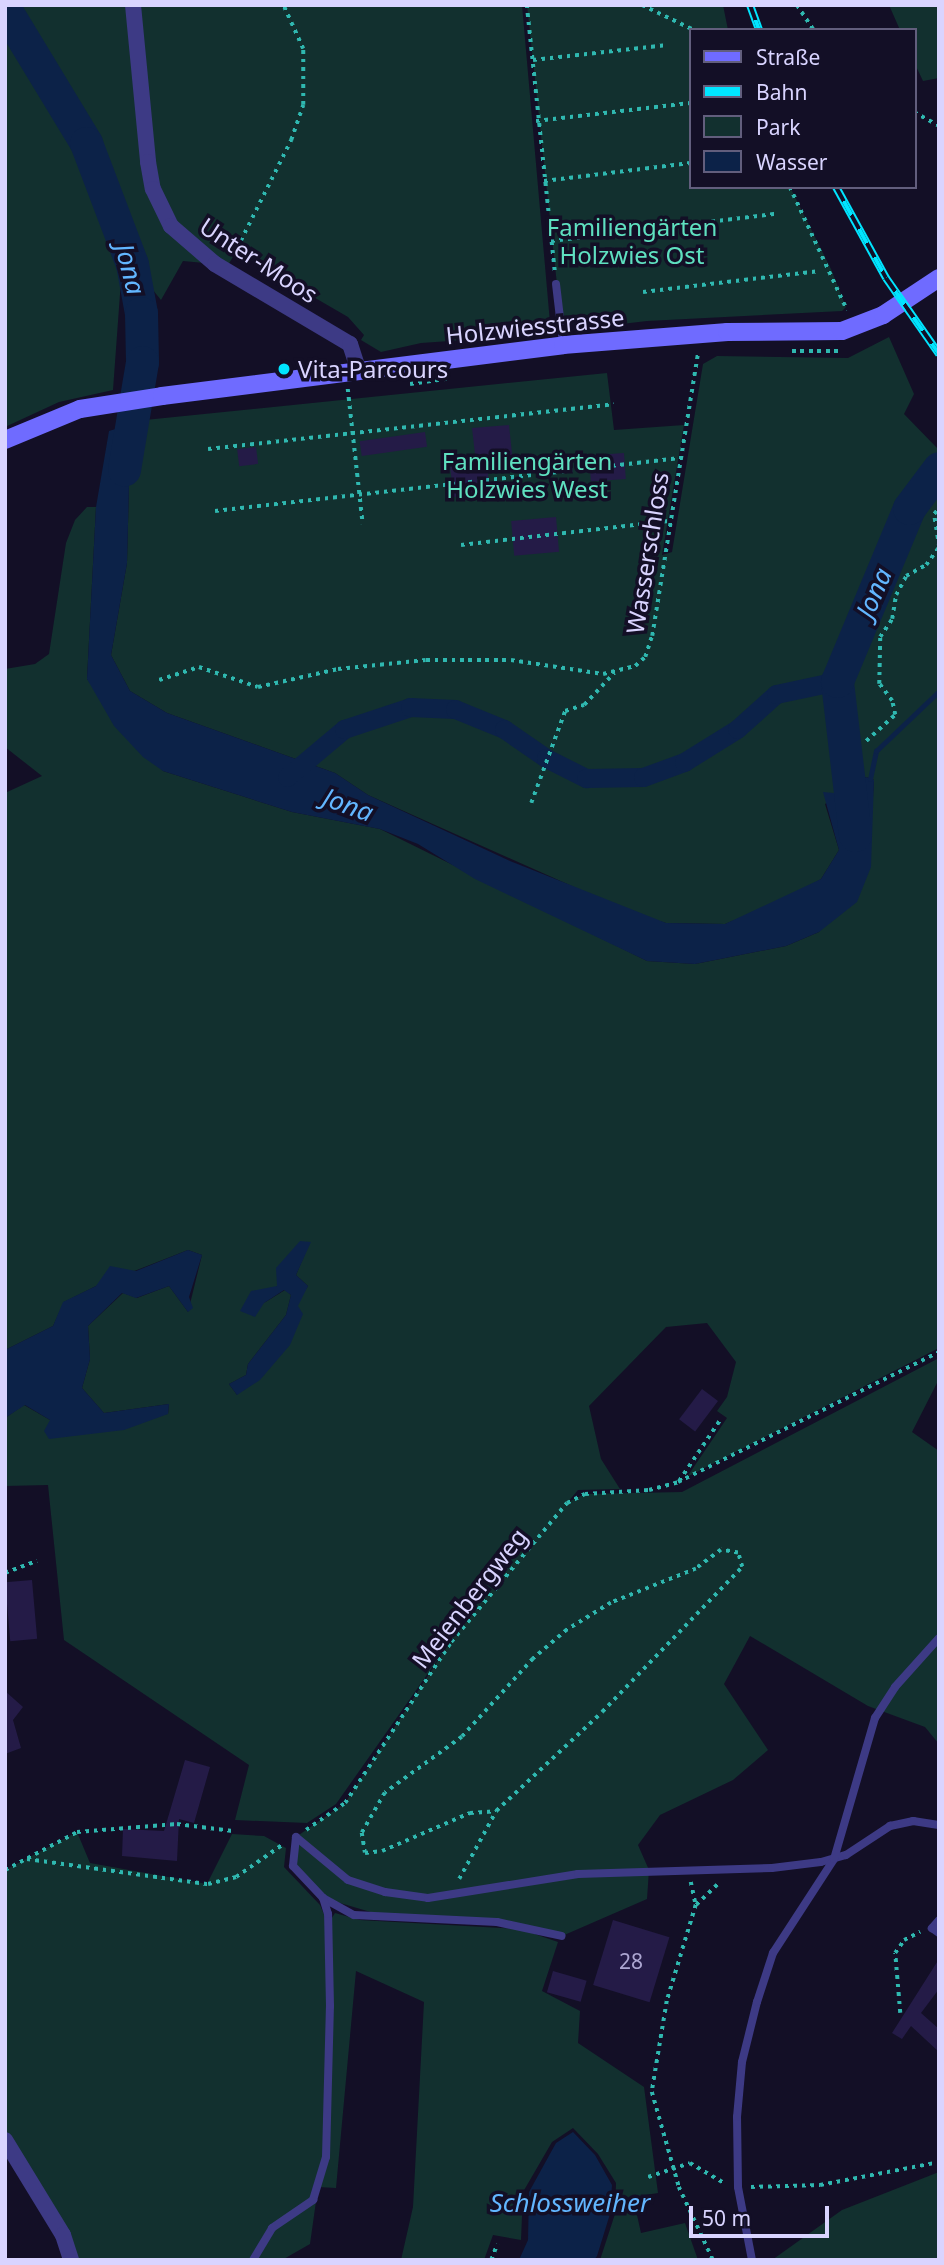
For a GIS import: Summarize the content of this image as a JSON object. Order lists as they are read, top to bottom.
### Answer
{
  "streets": {
    "street": ["Unter-Moos", "Holzwiesstrasse"],
    "path": ["Wasserschloss", "Meienbergweg"]
  },
  "crossings": [
    ["Unter-Moos", "Holzwiesstrasse"],
    ["Holzwiesstrasse", "Wasserschloss"]
  ],
  "water": ["Jona", "Schlossweiher"],
  "parks": ["Familiengärten Holzwies Ost", "Familiengärten Holzwies West"],
  "places": ["Vita-Parcours"],
  "house_numbers": ["28"],
  "legend": [
    "Straße",
    "Bahn",
    "Park",
    "Wasser"
  ],
  "scale_bar": "50 m"
}
